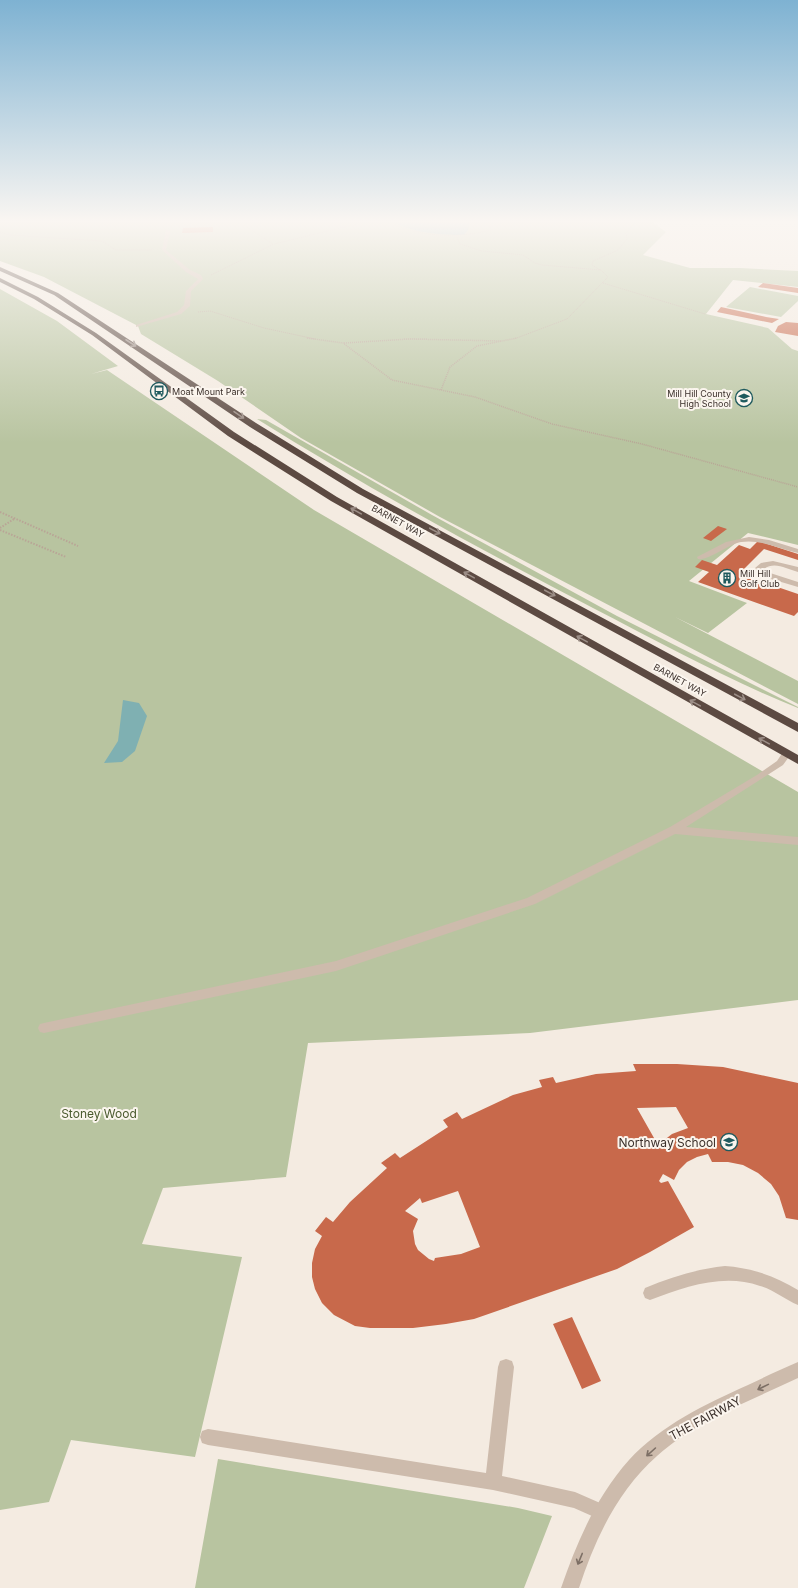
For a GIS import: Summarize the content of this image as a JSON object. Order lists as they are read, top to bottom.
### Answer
{
  "streets": {
    "highway": ["BARNET WAY"],
    "street": ["THE FAIRWAY"]
  },
  "one_way": ["THE FAIRWAY"],
  "parks": ["Stoney Wood"],
  "places": {
    "bus stop": ["Moat Mount Park"],
    "school or university": ["Mill Hill County High School", "Northway School"],
    "building": ["Mill Hill Golf Club"]
  }
}
